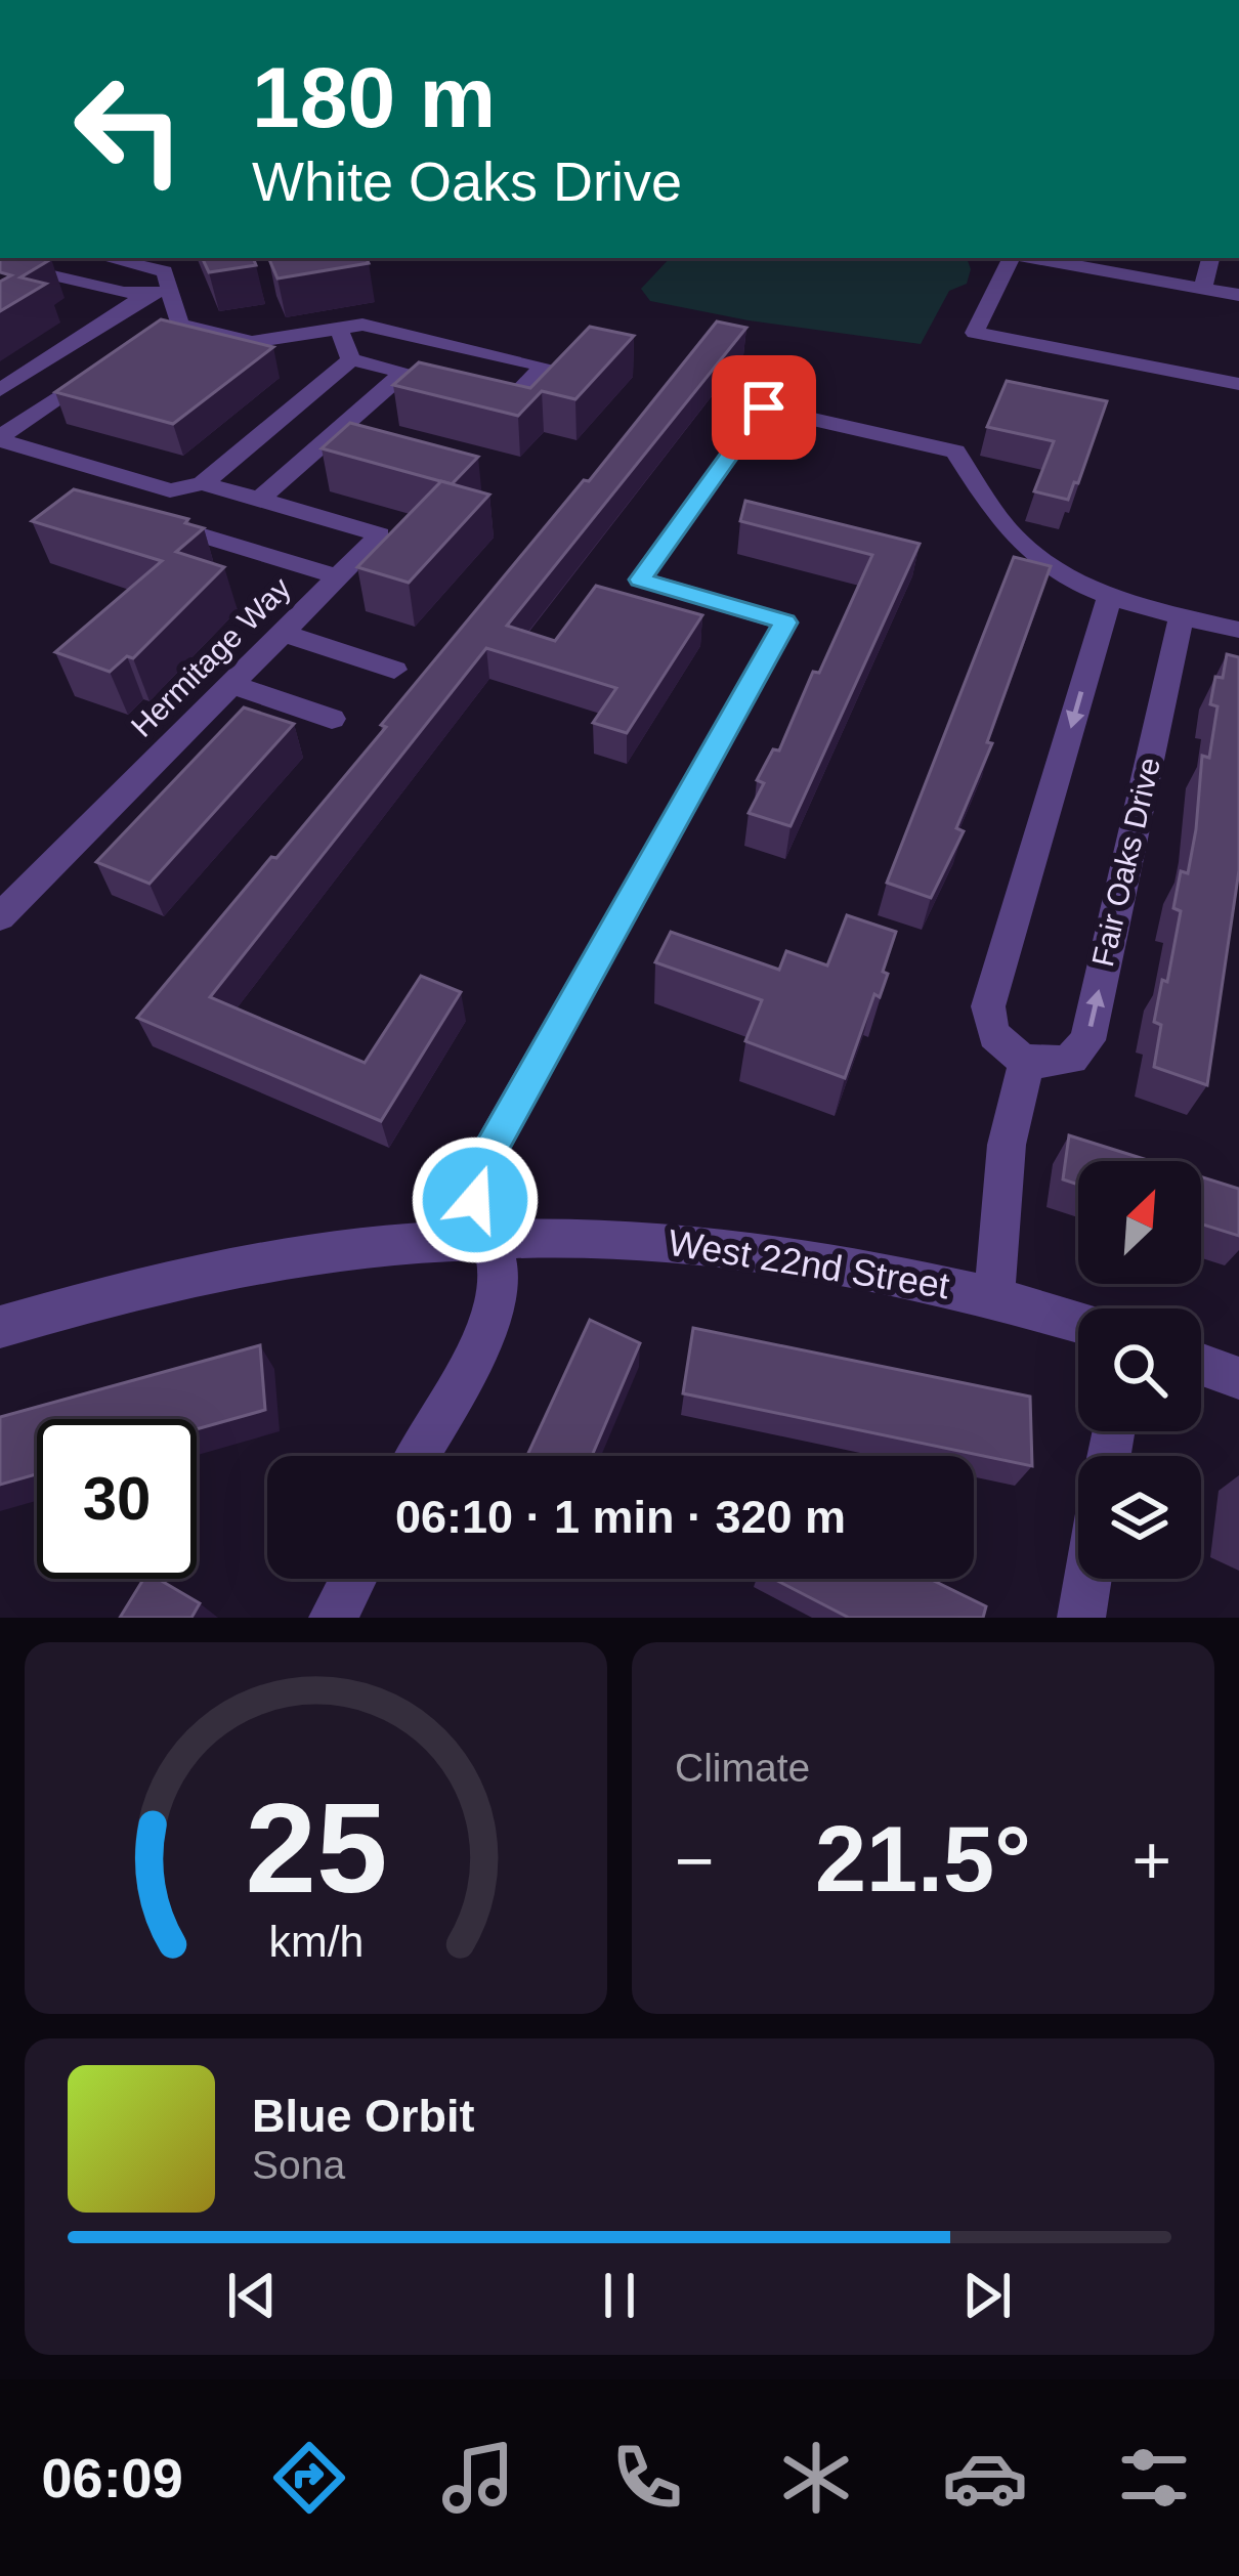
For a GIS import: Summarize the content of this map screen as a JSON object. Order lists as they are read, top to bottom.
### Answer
{
  "streets": {
    "street": ["Hermitage Way", "Fair Oaks Drive", "West 22nd Street"]
  },
  "north": "top right",
  "page": {
    "turn": ["180 m", "White Oaks Drive"],
    "limit": "30",
    "trip": "06:10 · 1 min · 320 m",
    "tile": "Climate",
    "heat": ["−", "21.5°", "+"],
    "song": ["Blue Orbit", "Sona"],
    "tabs": "06:09",
    "gauge": ["25", "km/h"]
  }
}
